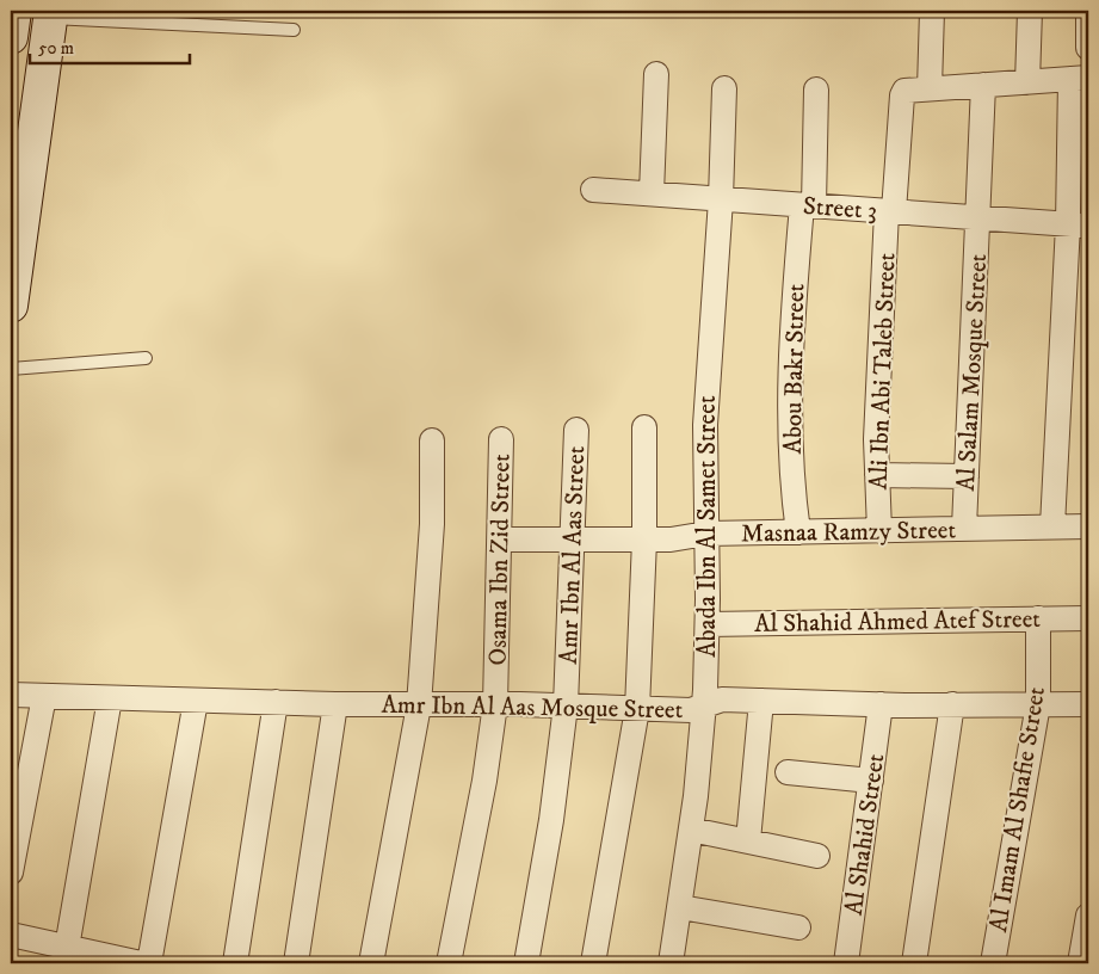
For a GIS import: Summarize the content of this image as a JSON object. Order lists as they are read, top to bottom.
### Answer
{
  "streets": {
    "street": [
      "Street 3",
      "Abou Bakr Street",
      "Ali Ibn Abi Taleb Street",
      "Al Salam Mosque Street",
      "Abada Ibn Al Samet Street",
      "Masnaa Ramzy Street",
      "Amr Ibn Al Aas Street",
      "Osama Ibn Zid Street",
      "Al Shahid Ahmed Atef Street",
      "Amr Ibn Al Aas Mosque Street",
      "Al Imam Al Shafie Street",
      "Al Shahid Street"
    ]
  },
  "crossings": [
    ["Street 3", "Abou Bakr Street"],
    ["Street 3", "Ali Ibn Abi Taleb Street"],
    ["Street 3", "Al Salam Mosque Street"],
    ["Street 3", "Abada Ibn Al Samet Street"],
    ["Abou Bakr Street", "Masnaa Ramzy Street"],
    ["Ali Ibn Abi Taleb Street", "Masnaa Ramzy Street"],
    ["Al Salam Mosque Street", "Masnaa Ramzy Street"],
    ["Abada Ibn Al Samet Street", "Masnaa Ramzy Street"],
    ["Abada Ibn Al Samet Street", "Al Shahid Ahmed Atef Street"],
    ["Abada Ibn Al Samet Street", "Amr Ibn Al Aas Mosque Street"],
    ["Masnaa Ramzy Street", "Amr Ibn Al Aas Street"],
    ["Masnaa Ramzy Street", "Osama Ibn Zid Street"],
    ["Amr Ibn Al Aas Street", "Amr Ibn Al Aas Mosque Street"],
    ["Osama Ibn Zid Street", "Amr Ibn Al Aas Mosque Street"],
    ["Al Shahid Ahmed Atef Street", "Al Imam Al Shafie Street"],
    ["Amr Ibn Al Aas Mosque Street", "Al Imam Al Shafie Street"],
    ["Amr Ibn Al Aas Mosque Street", "Al Shahid Street"]
  ],
  "scale_bar": "50 m"
}
